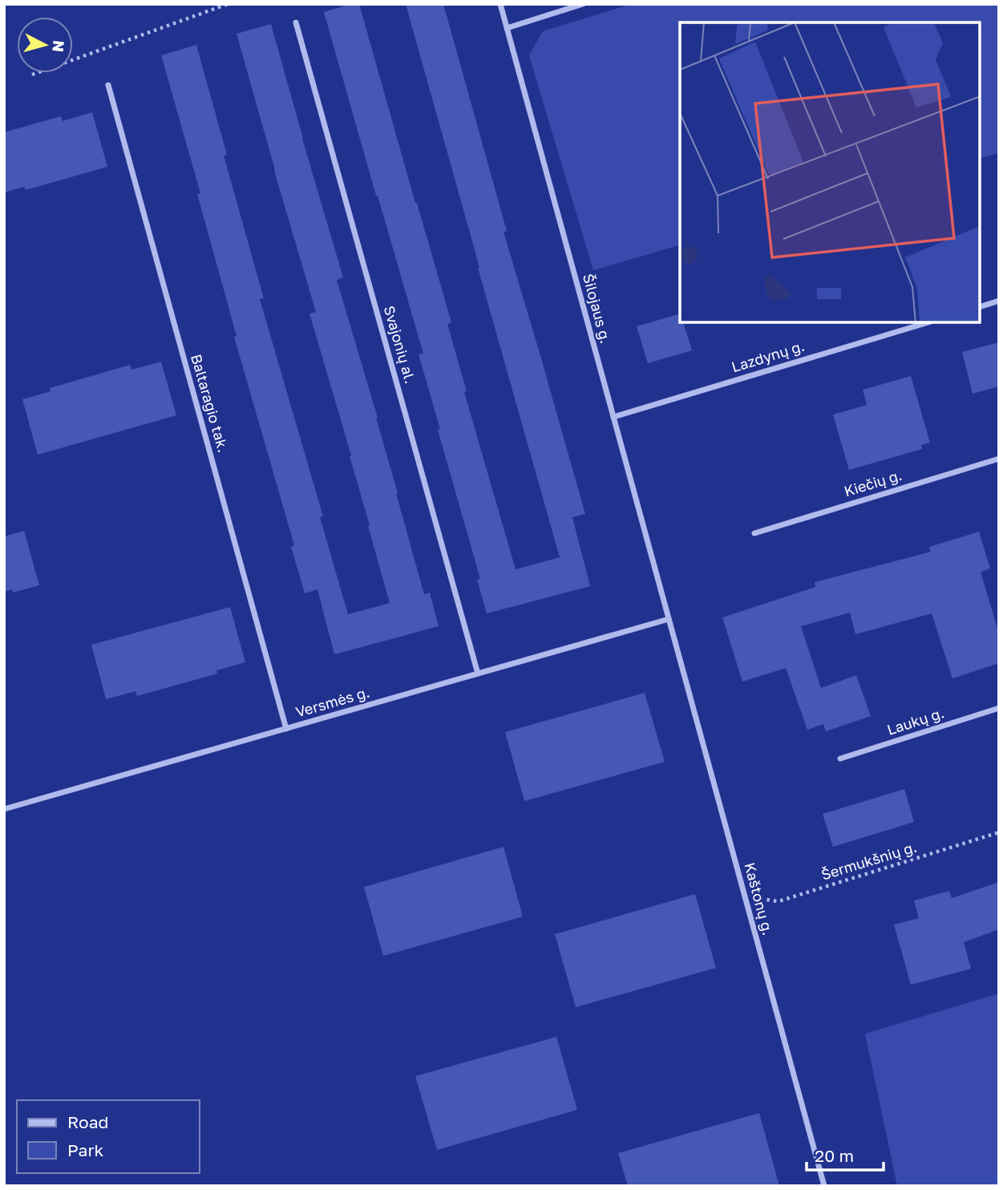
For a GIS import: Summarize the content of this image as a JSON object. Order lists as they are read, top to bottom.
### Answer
{
  "streets": {
    "street": [
      "Šilojaus g.",
      "Svajonių al.",
      "Lazdynų g.",
      "Baltaragio tak.",
      "Kiečių g.",
      "Versmės g.",
      "Laukų g.",
      "Kaštonų g."
    ],
    "path": ["Šermukšnių g."]
  },
  "crossings": [
    ["Šilojaus g.", "Lazdynų g."],
    ["Šilojaus g.", "Versmės g."],
    ["Šilojaus g.", "Kaštonų g."],
    ["Svajonių al.", "Versmės g."],
    ["Baltaragio tak.", "Versmės g."],
    ["Versmės g.", "Kaštonų g."],
    ["Šermukšnių g.", "Kaštonų g."]
  ],
  "legend": ["Road", "Park"],
  "scale_bar": "20 m",
  "north": "right"
}
